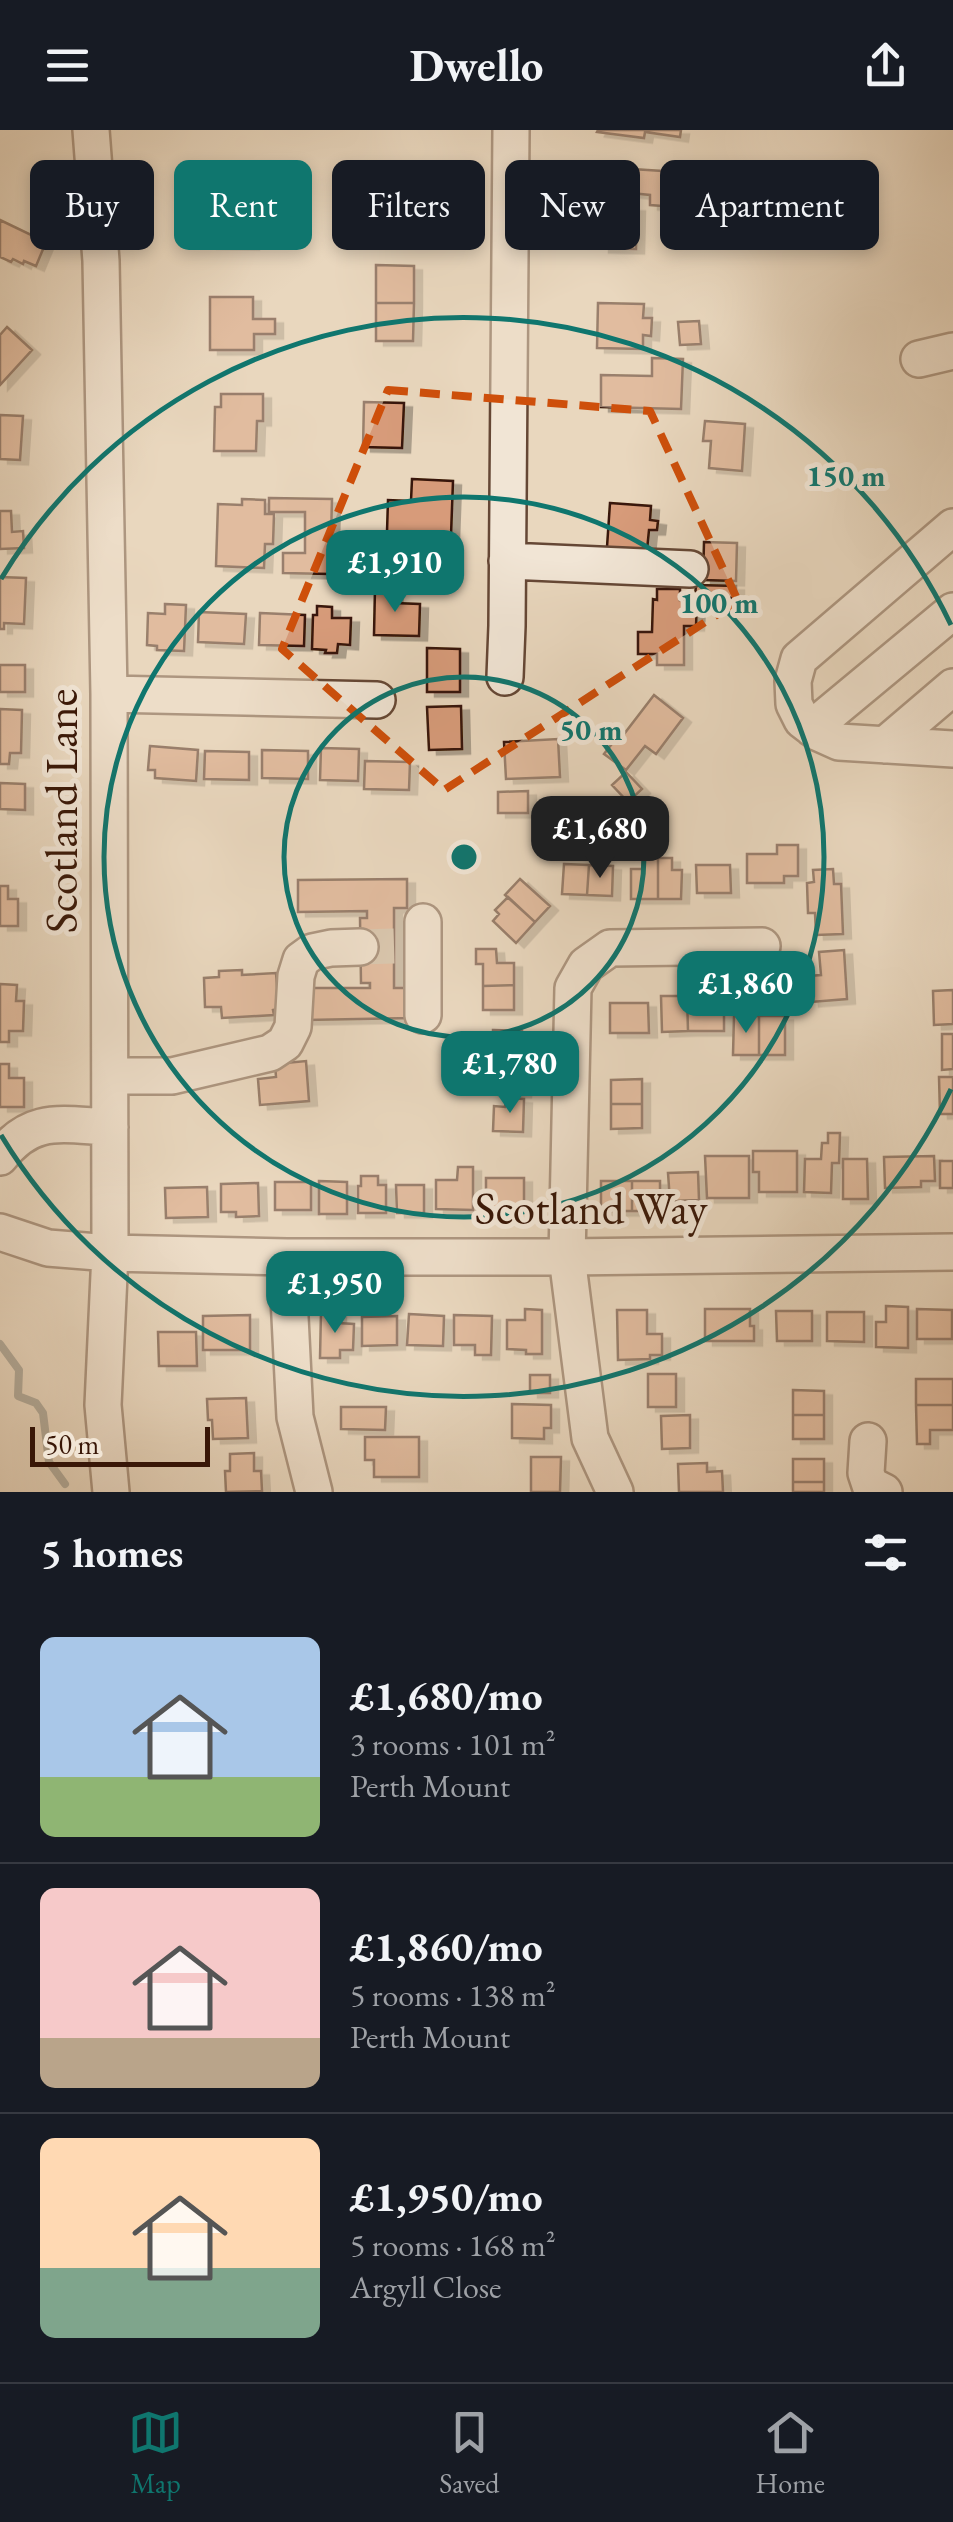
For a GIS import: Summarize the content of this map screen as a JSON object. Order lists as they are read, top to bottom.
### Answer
{
  "streets": {
    "street": ["Scotland Lane", "Scotland Way"]
  },
  "crossings": [
    ["Scotland Lane", "Scotland Way"]
  ],
  "scale_bar": "50 m",
  "page": {
    "header": "Dwello",
    "chip": [
      "Buy",
      "Rent",
      "Filters",
      "New",
      "Apartment"
    ],
    "price": [
      "£1,910",
      "£1,680",
      "£1,860",
      "£1,780",
      "£1,950"
    ],
    "scale": "50 m",
    "heading": "5 homes",
    "list": [
      {
        "name": "£1,680/mo",
        "note": "3 rooms · 101 m² · Perth Mount"
      },
      {
        "name": "£1,860/mo",
        "note": "5 rooms · 138 m² · Perth Mount"
      },
      {
        "name": "£1,950/mo",
        "note": "5 rooms · 168 m² · Argyll Close"
      }
    ],
    "tabs": ["Map", "Saved", "Home"]
  },
  "rings": ["150 m", "100 m", "50 m"]
}
